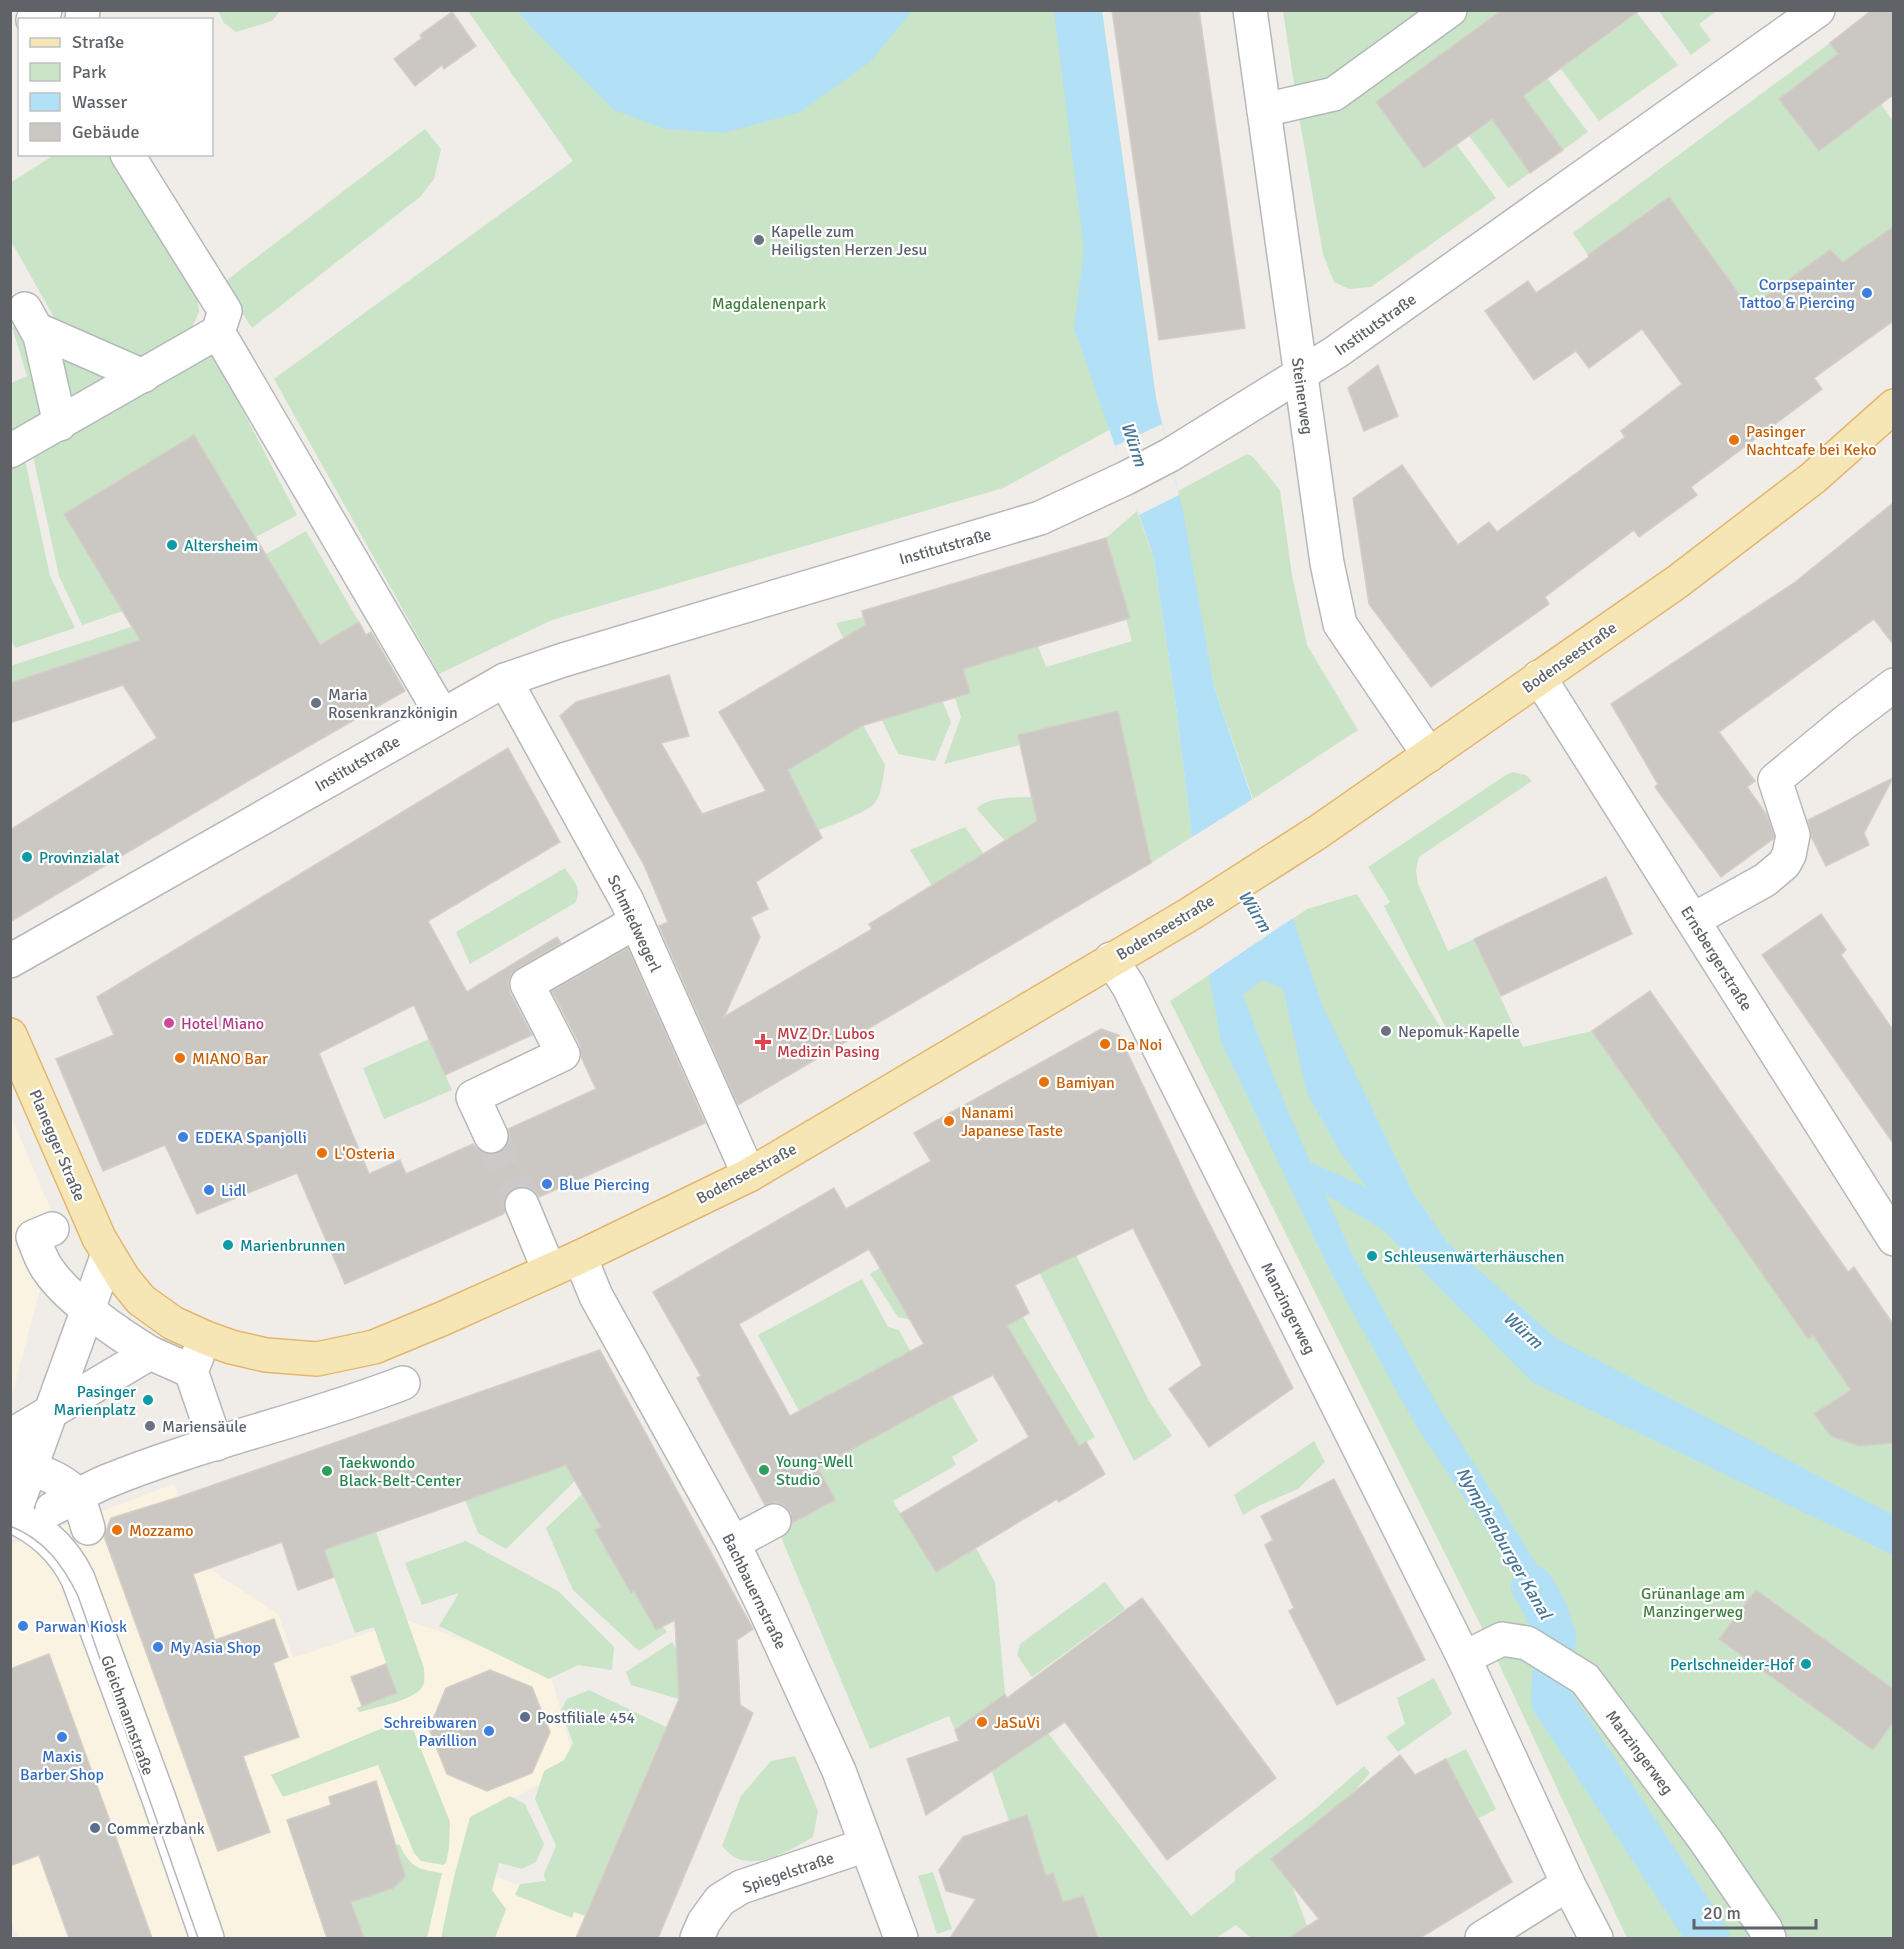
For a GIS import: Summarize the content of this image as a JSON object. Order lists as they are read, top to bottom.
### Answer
{
  "streets": {
    "main road": ["Bodenseestraße", "Planegger Straße"],
    "street": [
      "Institutstraße",
      "Steinerweg",
      "Schmiedwegerl",
      "Ernsbergerstraße",
      "Manzingerweg",
      "Bachbauernstraße",
      "Gleichmannstraße",
      "Spiegelstraße"
    ]
  },
  "crossings": [
    ["Institutstraße", "Steinerweg"],
    ["Institutstraße", "Schmiedwegerl"],
    ["Steinerweg", "Bodenseestraße"],
    ["Bodenseestraße", "Schmiedwegerl"],
    ["Bodenseestraße", "Ernsbergerstraße"],
    ["Bodenseestraße", "Planegger Straße"],
    ["Bodenseestraße", "Manzingerweg"],
    ["Bodenseestraße", "Bachbauernstraße"],
    ["Bachbauernstraße", "Spiegelstraße"]
  ],
  "water": ["Würm", "Nymphenburger Kanal"],
  "parks": ["Magdalenenpark", "Grünanlage am Manzingerweg"],
  "places": {
    "other": [
      "Kapelle zum Heiligsten Herzen Jesu",
      "Corpsepainter Tattoo & Piercing",
      "Pasinger Nachtcafe bei Keko",
      "Altersheim",
      "Maria Rosenkranzkönigin",
      "Provinzialat",
      "Hotel Miano",
      "Nepomuk-Kapelle",
      "Da Noi",
      "MIANO Bar",
      "Bamiyan",
      "Nanami Japanese Taste",
      "EDEKA Spanjolli",
      "L'Osteria",
      "Blue Piercing",
      "Lidl",
      "Marienbrunnen",
      "Schleusenwärterhäuschen",
      "Pasinger Marienplatz",
      "Mariensäule",
      "Young-Well Studio",
      "Taekwondo Black-Belt-Center",
      "Mozzamo",
      "Parwan Kiosk",
      "My Asia Shop",
      "Perlschneider-Hof",
      "Postfiliale 454",
      "JaSuVi",
      "Schreibwaren Pavillion",
      "Maxis Barber Shop",
      "Commerzbank"
    ],
    "health": ["MVZ Dr. Lubos Medizin Pasing"]
  },
  "legend": [
    "Straße",
    "Park",
    "Wasser",
    "Gebäude"
  ],
  "scale_bar": "20 m"
}
